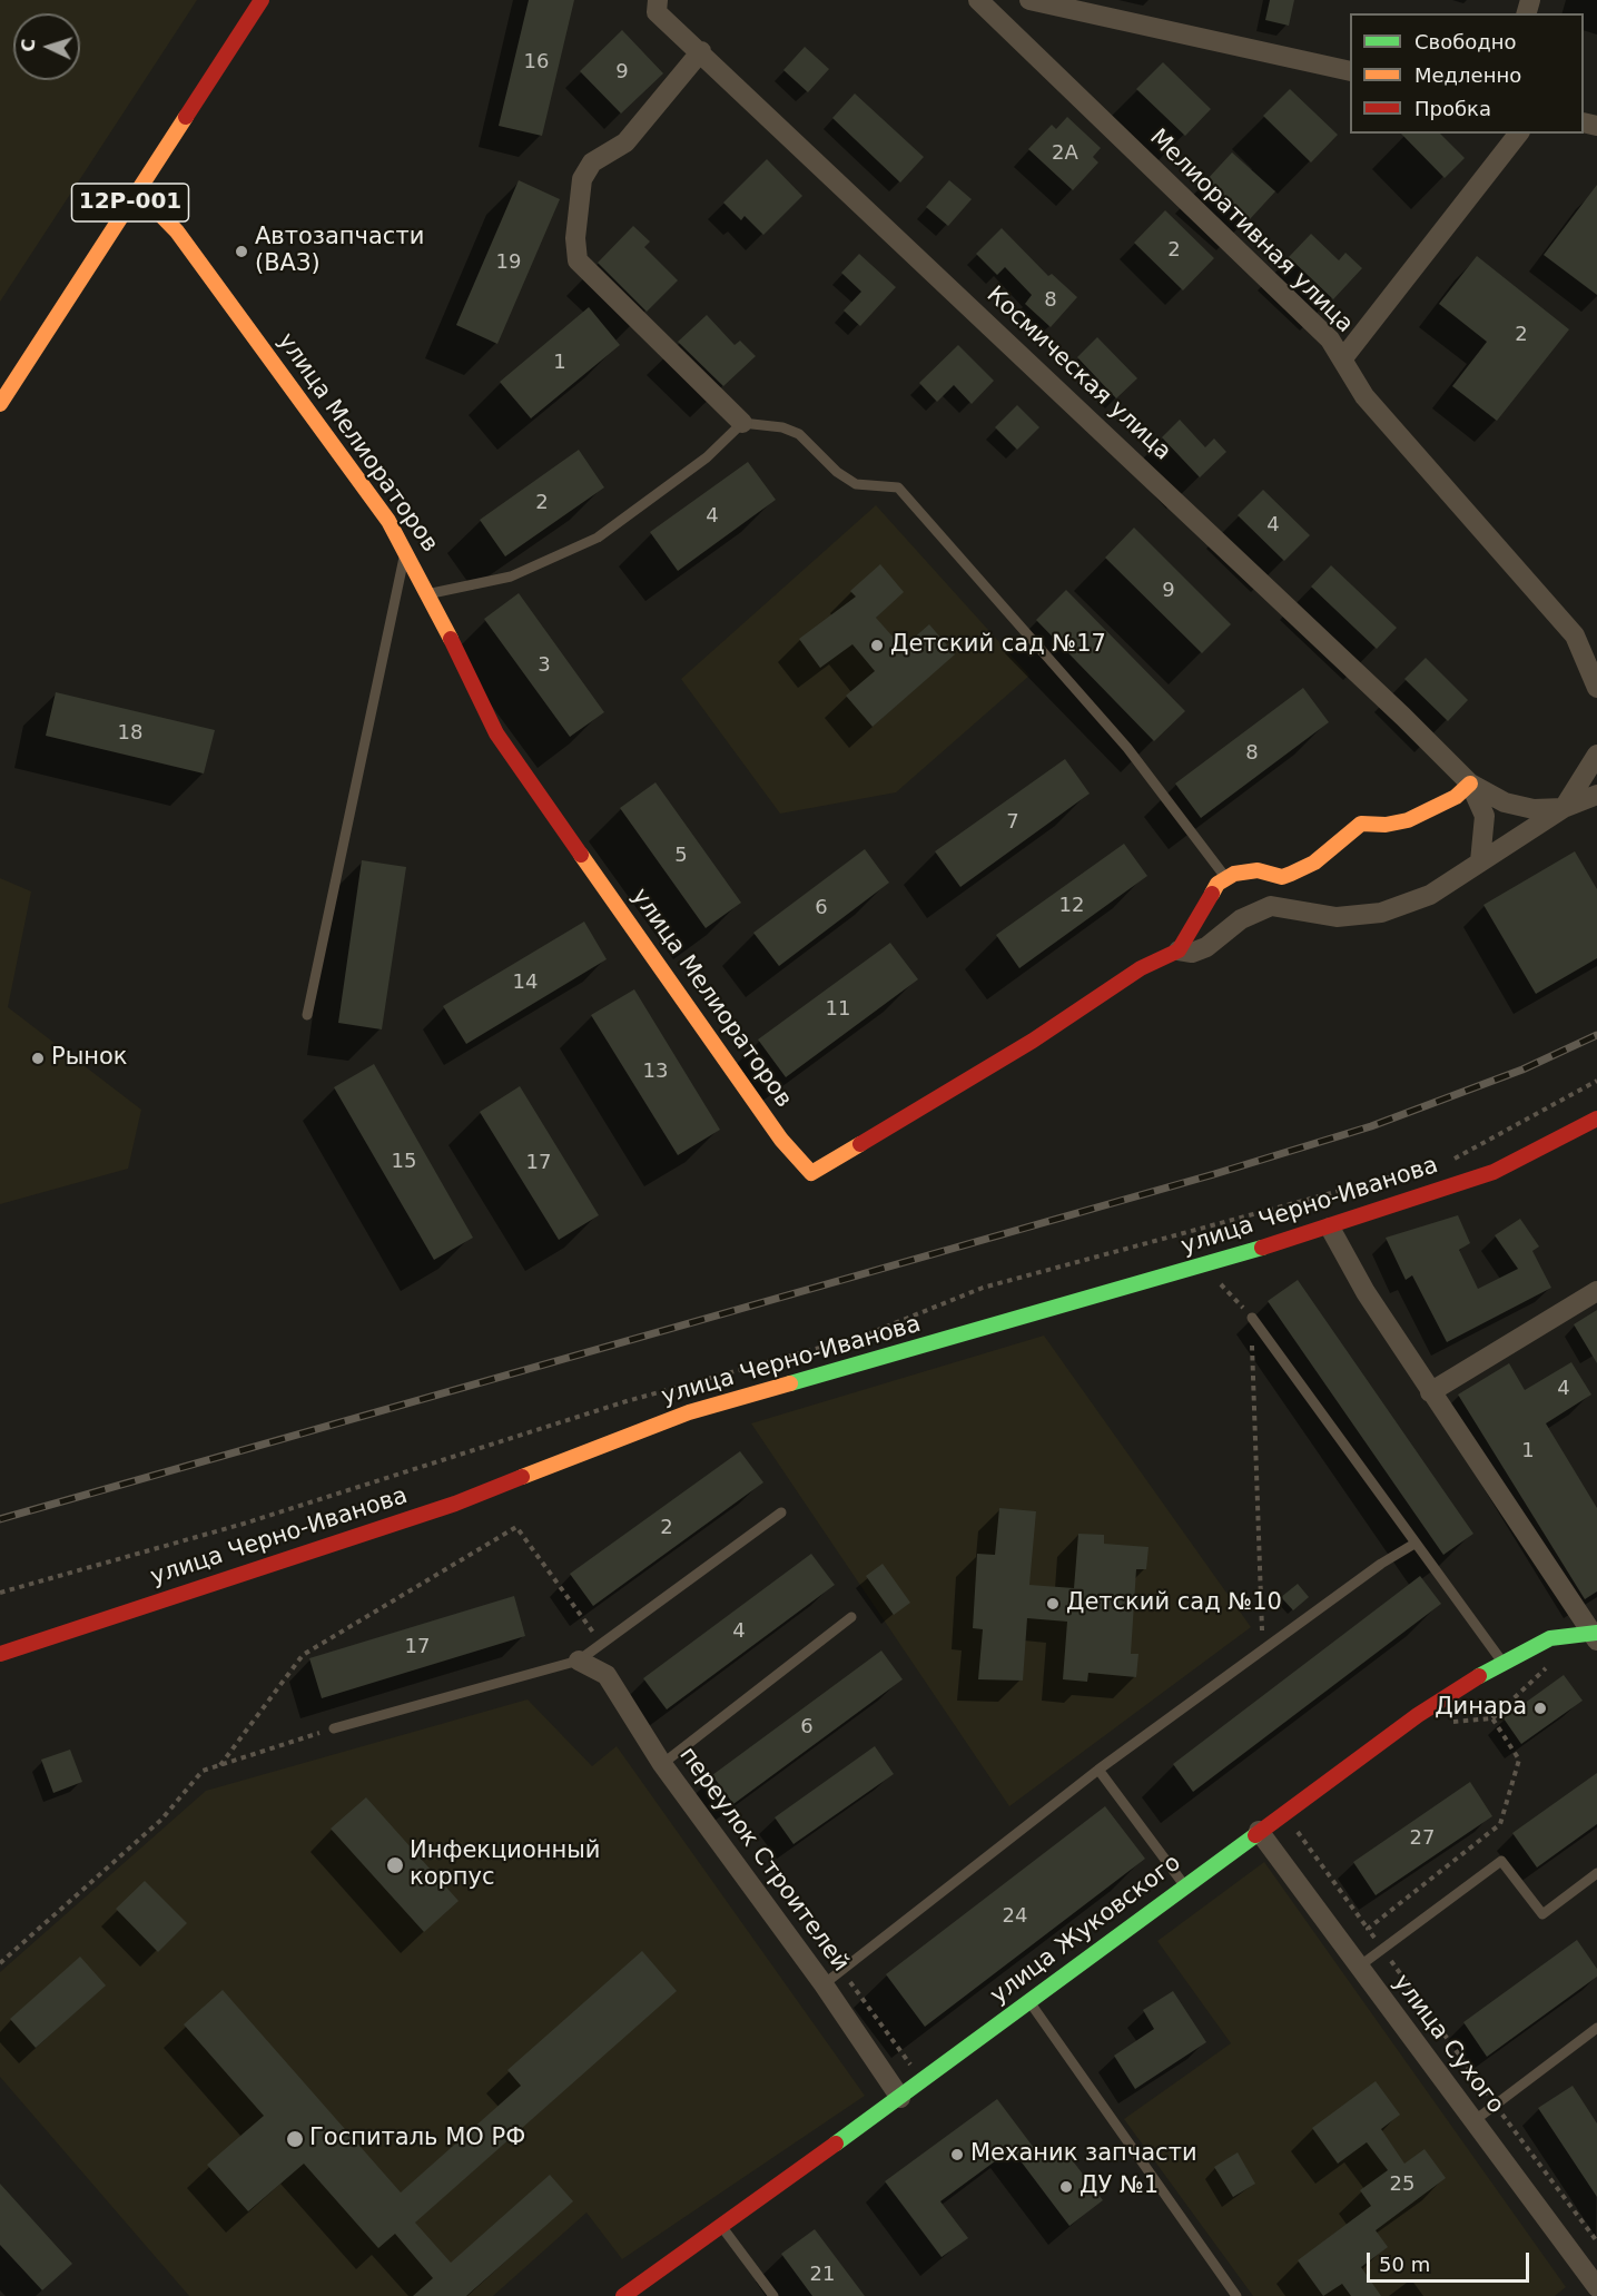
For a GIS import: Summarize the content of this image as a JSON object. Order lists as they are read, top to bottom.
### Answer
{
  "streets": {
    "street": [
      "12Р-001",
      "Мелиоративная улица",
      "Космическая улица",
      "улица Мелиораторов",
      "улица Черно-Иванова",
      "переулок Строителей",
      "улица Жуковского",
      "улица Сухого"
    ]
  },
  "crossings": [
    ["12Р-001", "улица Мелиораторов"],
    ["переулок Строителей", "улица Жуковского"],
    ["улица Жуковского", "улица Сухого"]
  ],
  "places": [
    "Автозапчасти (ВАЗ)",
    "Детский сад №17",
    "Рынок",
    "Детский сад №10",
    "Динара",
    "Инфекционный корпус",
    "Госпиталь МО РФ",
    "Механик запчасти",
    "ДУ №1"
  ],
  "house_numbers": [
    "16",
    "9",
    "2А",
    "2",
    "19",
    "8",
    "2",
    "1",
    "2",
    "4",
    "4",
    "9",
    "3",
    "18",
    "8",
    "7",
    "5",
    "12",
    "6",
    "14",
    "11",
    "13",
    "15",
    "17",
    "4",
    "1",
    "2",
    "4",
    "17",
    "6",
    "27",
    "24",
    "25",
    "21"
  ],
  "legend": ["Свободно", "Медленно", "Пробка"],
  "scale_bar": "50 m",
  "north": "left"
}
